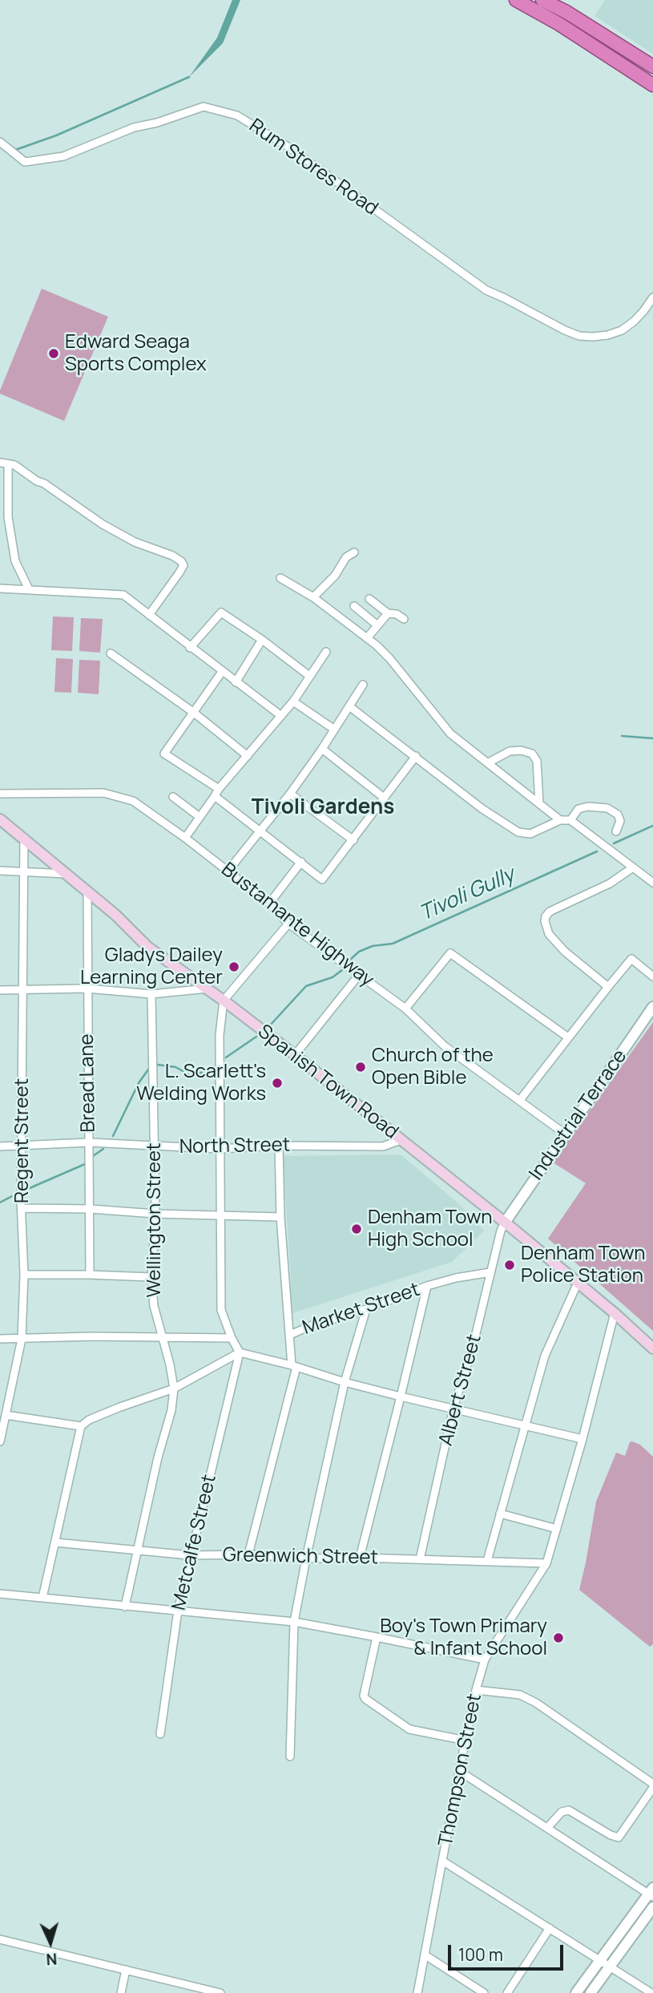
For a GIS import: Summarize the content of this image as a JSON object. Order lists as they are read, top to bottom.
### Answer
{
  "streets": {
    "main road": ["Spanish Town Road"],
    "street": [
      "Rum Stores Road",
      "Bustamante Highway",
      "Bread Lane",
      "Industrial Terrace",
      "Regent Street",
      "North Street",
      "Wellington Street",
      "Market Street",
      "Albert Street",
      "Metcalfe Street",
      "Greenwich Street",
      "Thompson Street"
    ]
  },
  "crossings": [
    ["Bustamante Highway", "Industrial Terrace"],
    ["Spanish Town Road", "Bread Lane"],
    ["Spanish Town Road", "Industrial Terrace"],
    ["Spanish Town Road", "Regent Street"],
    ["Spanish Town Road", "North Street"],
    ["Spanish Town Road", "Albert Street"],
    ["Spanish Town Road", "Thompson Street"],
    ["Bread Lane", "North Street"],
    ["Industrial Terrace", "Albert Street"],
    ["Regent Street", "North Street"],
    ["North Street", "Wellington Street"],
    ["Wellington Street", "Greenwich Street"],
    ["Market Street", "Albert Street"],
    ["Market Street", "Greenwich Street"],
    ["Albert Street", "Greenwich Street"],
    ["Metcalfe Street", "Greenwich Street"],
    ["Greenwich Street", "Thompson Street"]
  ],
  "districts": ["Tivoli Gardens"],
  "water": ["Tivoli Gully"],
  "places": [
    "Edward Seaga Sports Complex",
    "Gladys Dailey Learning Center",
    "Church of the Open Bible",
    "L. Scarlett's Welding Works",
    "Denham Town High School",
    "Denham Town Police Station",
    "Boy's Town Primary & Infant School"
  ],
  "scale_bar": "100 m",
  "north": "bottom"
}
